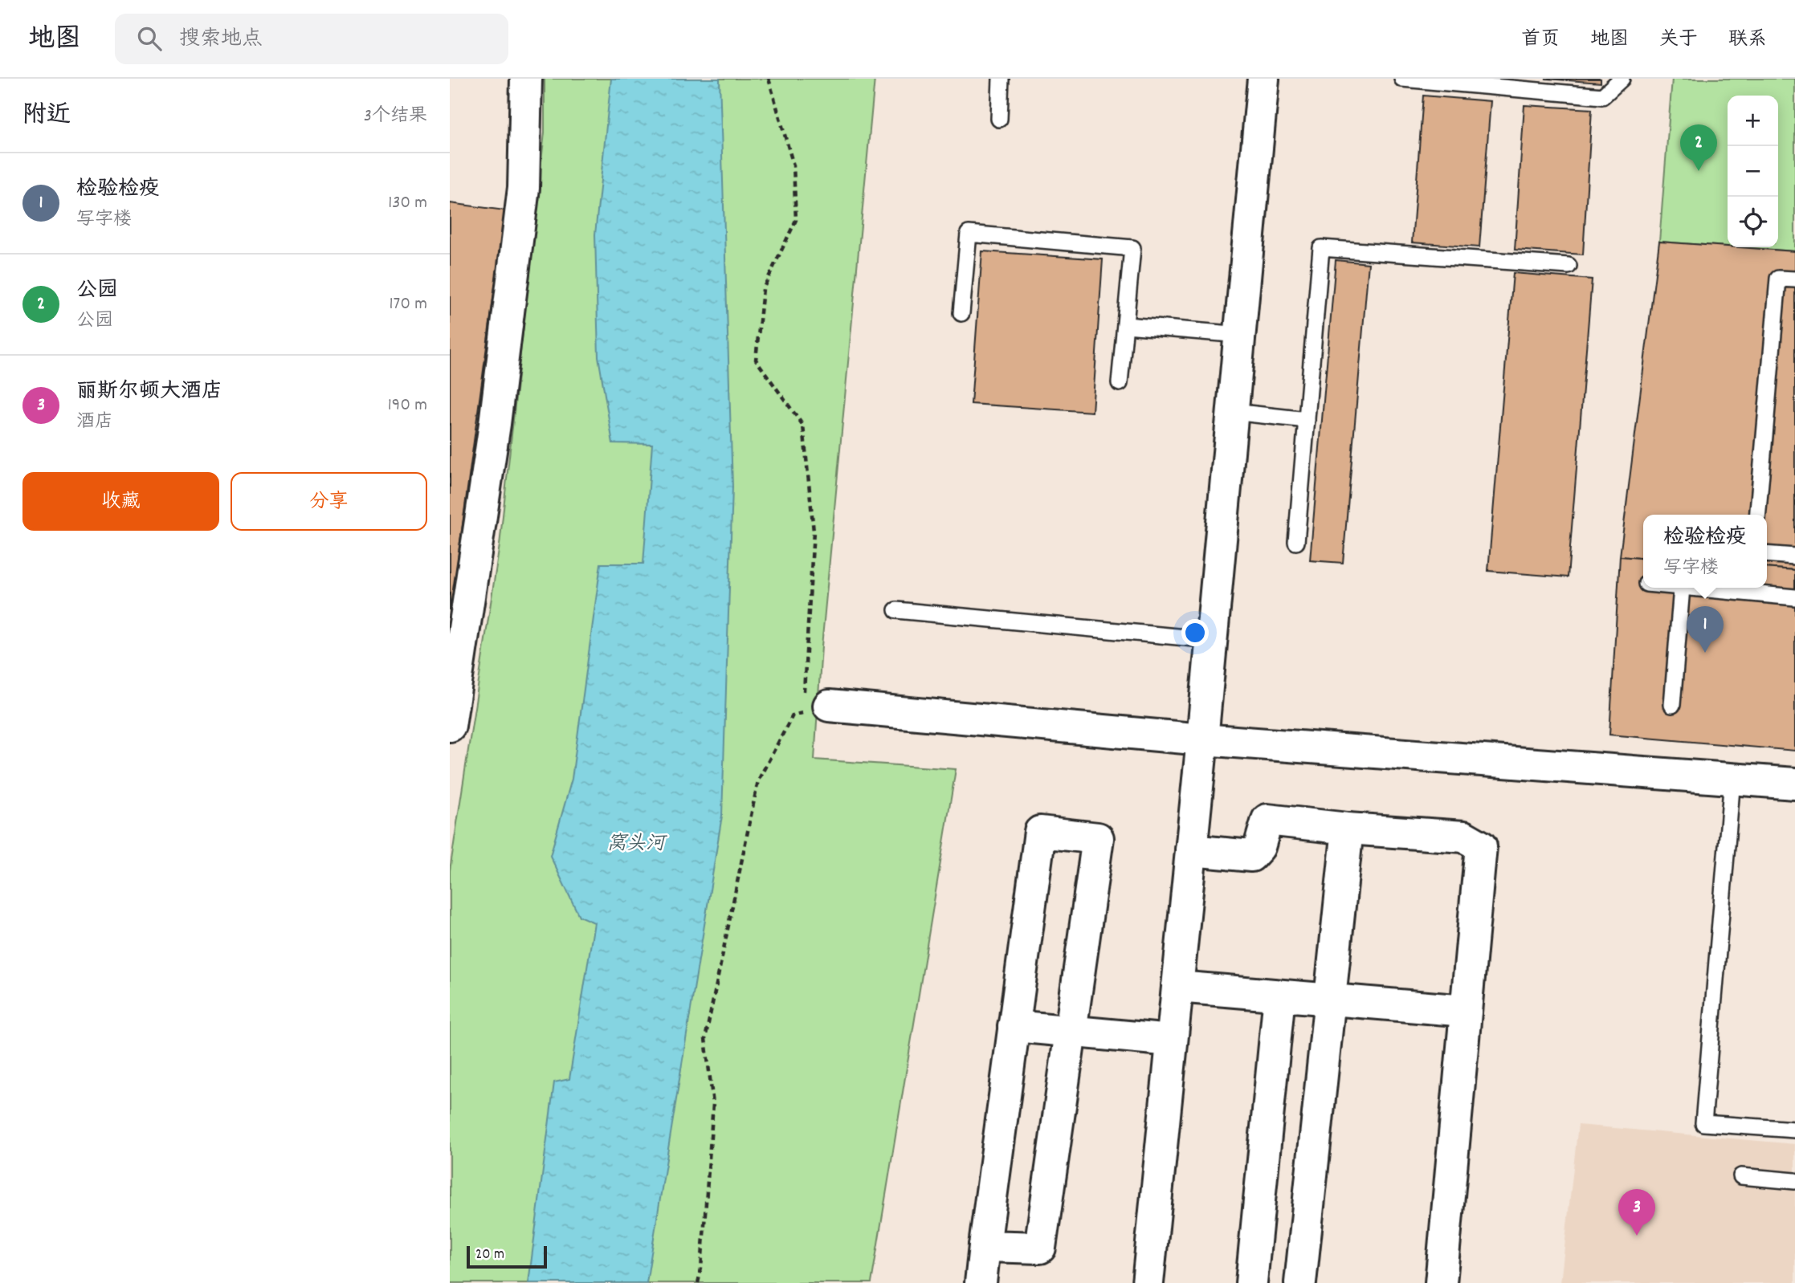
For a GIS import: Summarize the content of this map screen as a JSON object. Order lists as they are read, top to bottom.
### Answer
{
  "water": ["窝头河"],
  "scale_bar": "20 m",
  "page": {
    "header": "地图",
    "search": "搜索地点",
    "nav": [
      "首页",
      "地图",
      "关于",
      "联系"
    ],
    "heading": ["附近", "3个结果"],
    "map_buttons": ["+", "−"],
    "pins": ["2", "1", "3"],
    "list": [
      {
        "mark": "1",
        "name": "检验检疫",
        "note": "写字楼",
        "value": "130 m"
      },
      {
        "mark": "2",
        "name": "公园",
        "note": "公园",
        "value": "170 m"
      },
      {
        "mark": "3",
        "name": "丽斯尔顿大酒店",
        "note": "酒店",
        "value": "190 m"
      }
    ],
    "buttons": ["收藏", "分享"],
    "popup": ["检验检疫", "写字楼"],
    "scale": "20 m"
  }
}
